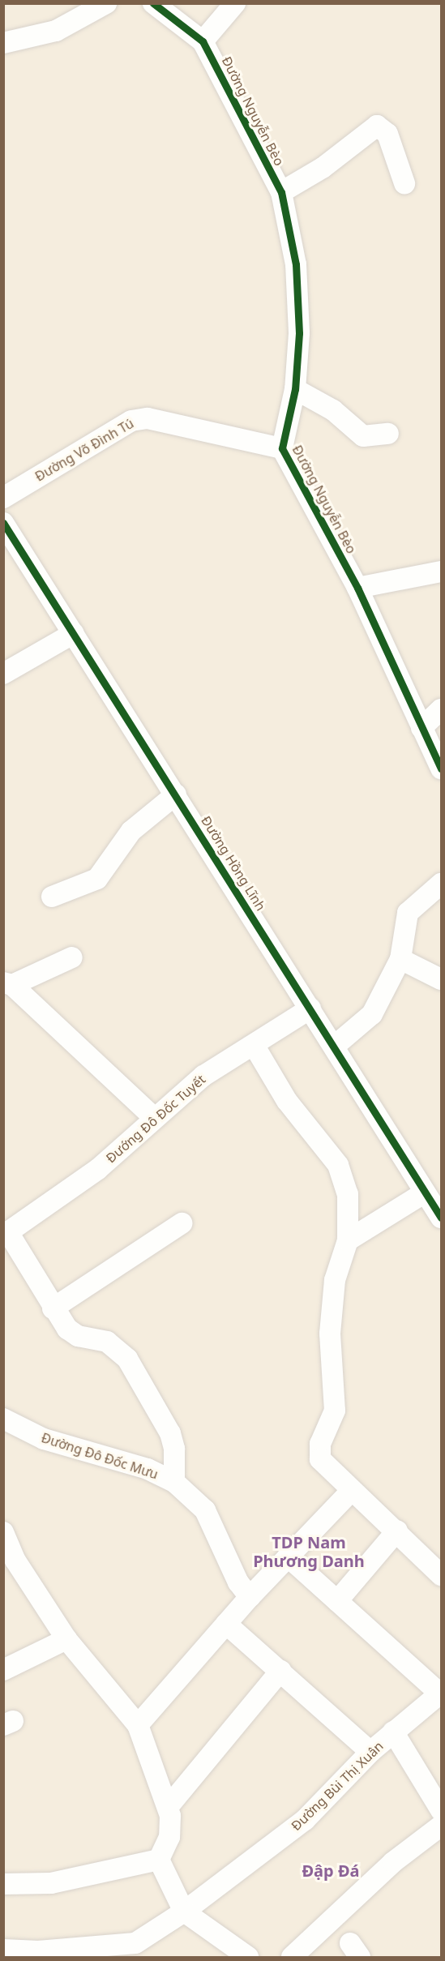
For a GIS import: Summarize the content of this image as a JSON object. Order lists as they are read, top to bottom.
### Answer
{
  "streets": {
    "street": [
      "Đường Nguyễn Bèo",
      "Đường Võ Đình Tú",
      "Đường Hồng Lĩnh",
      "Đướng Đô Đốc Tuyết",
      "Đường Đô Đốc Mưu",
      "Đường Bùi Thị Xuân"
    ]
  },
  "crossings": [
    ["Đường Nguyễn Bèo", "Đường Võ Đình Tú"],
    ["Đường Hồng Lĩnh", "Đướng Đô Đốc Tuyết"]
  ],
  "districts": ["TDP Nam Phương Danh", "Đập Đá"]
}
